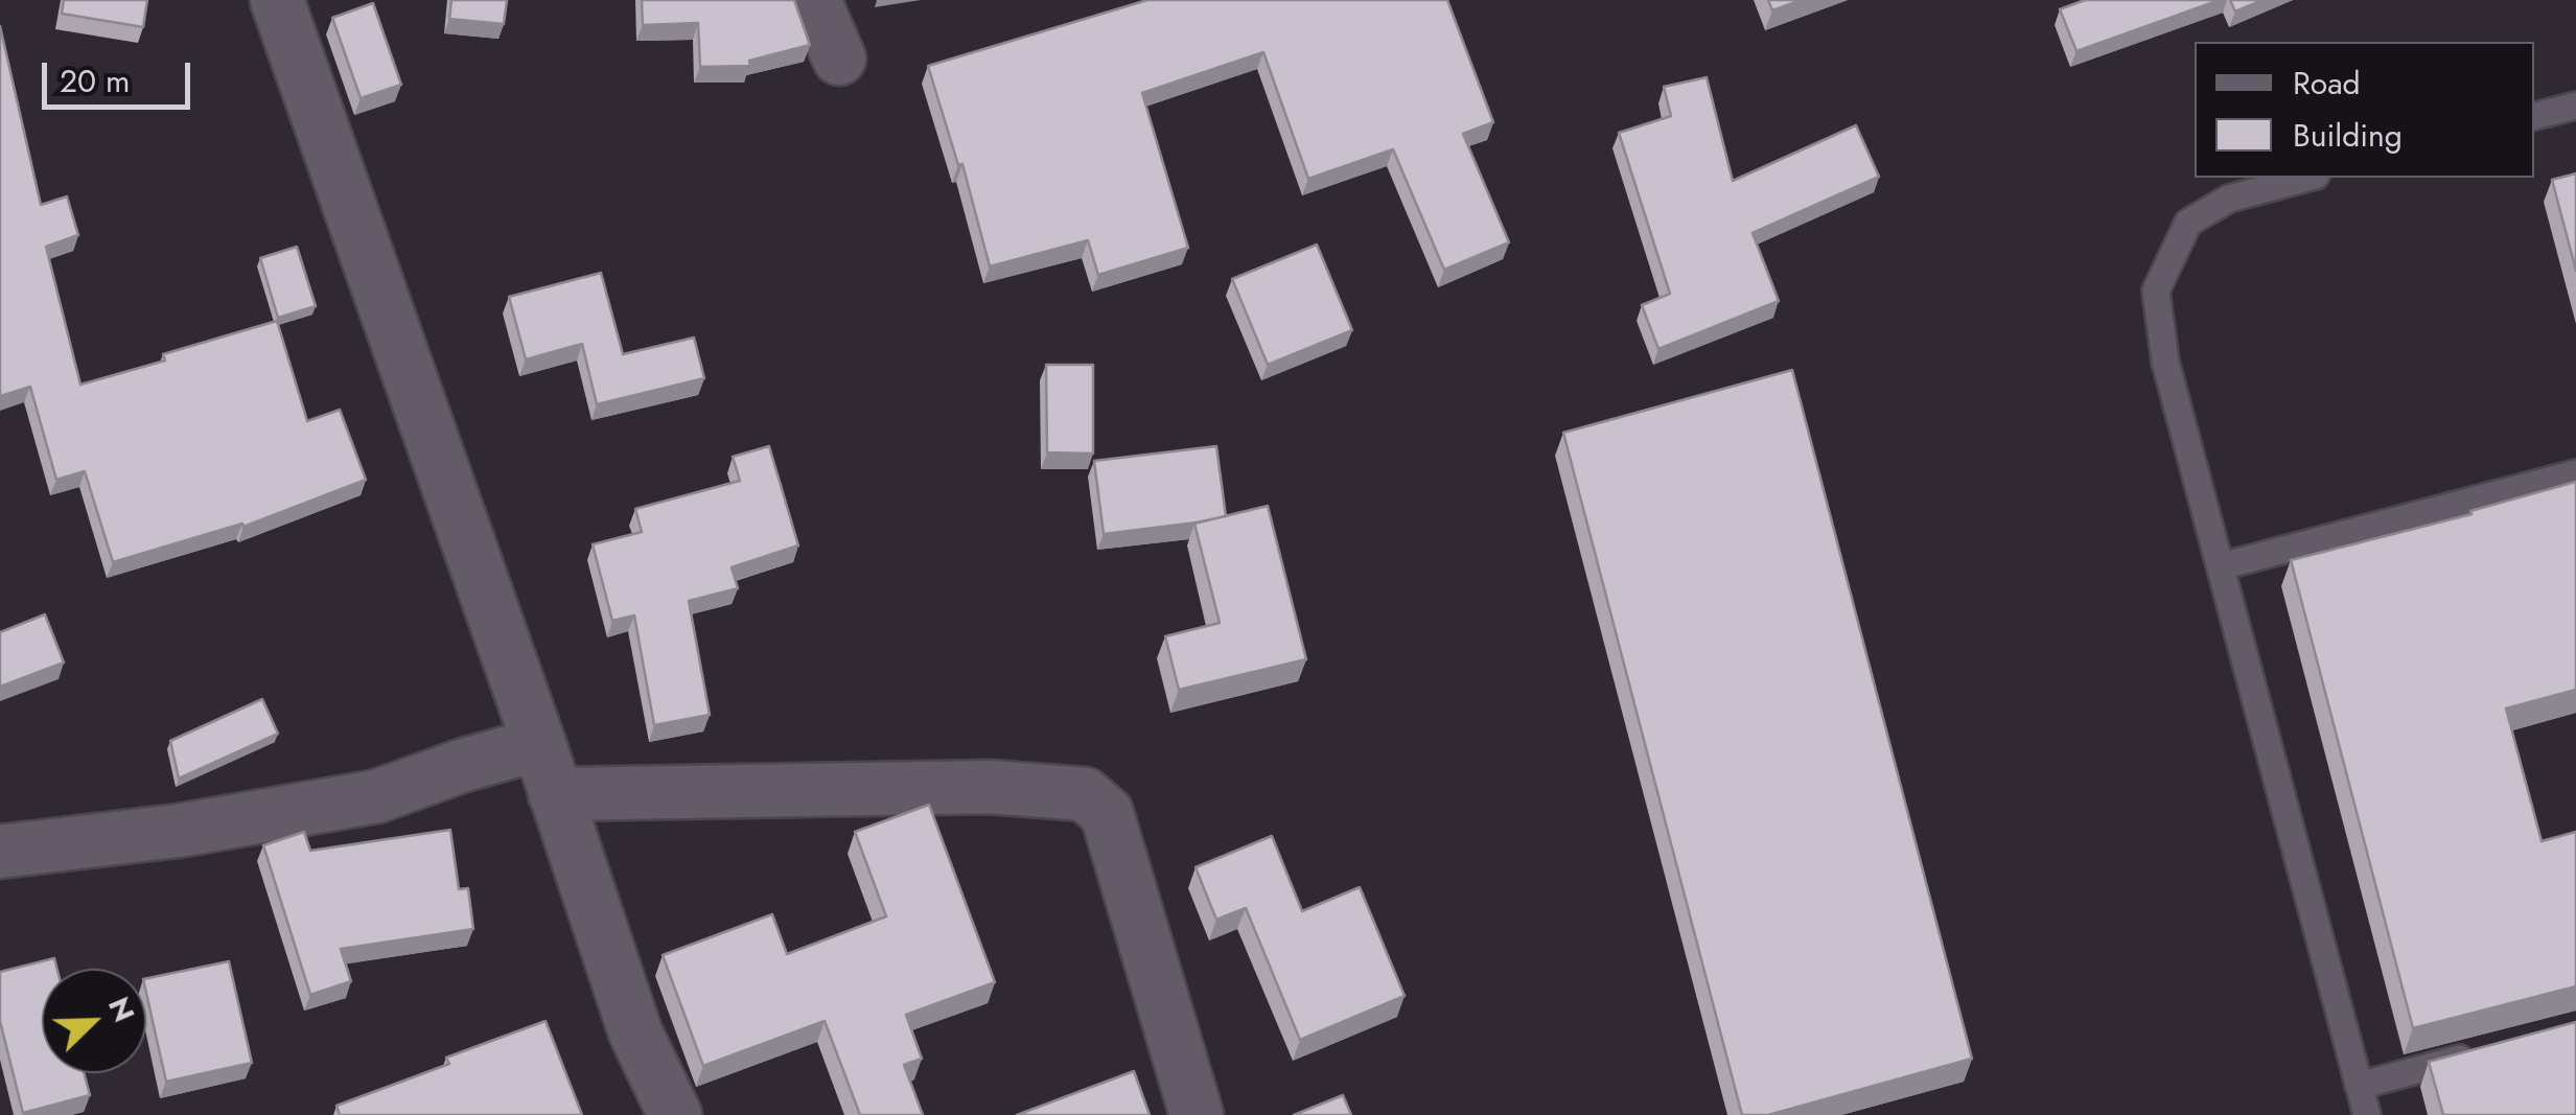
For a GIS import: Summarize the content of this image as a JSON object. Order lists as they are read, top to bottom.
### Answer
{
  "legend": ["Road", "Building"],
  "scale_bar": "20 m",
  "north": "top right"
}
